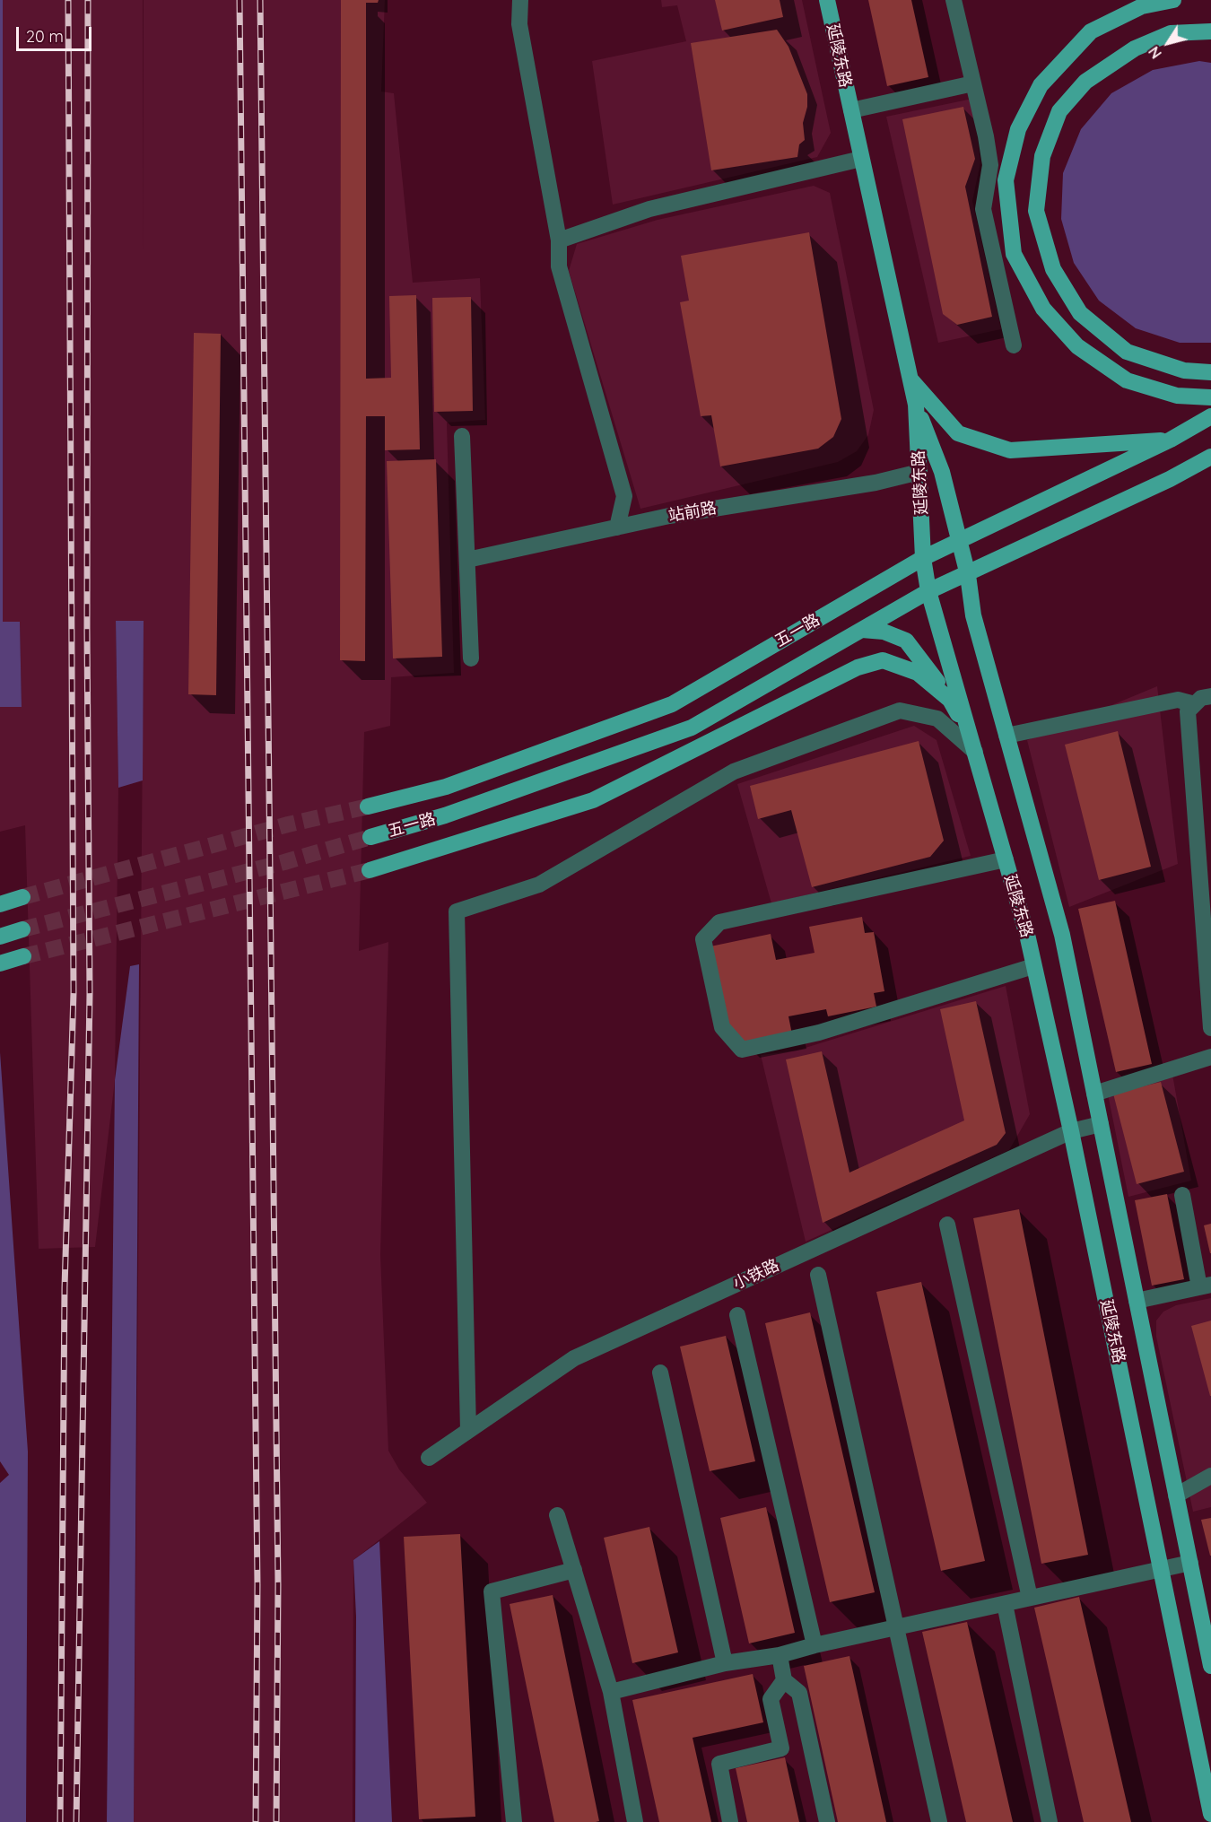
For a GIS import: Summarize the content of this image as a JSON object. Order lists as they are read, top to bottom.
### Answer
{
  "streets": {
    "main road": ["延陵东路", "五一路"],
    "street": ["站前路", "小铁路"]
  },
  "crossings": [
    ["延陵东路", "站前路"],
    ["延陵东路", "五一路"],
    ["延陵东路", "小铁路"]
  ],
  "scale_bar": "20 m",
  "north": "bottom left"
}
